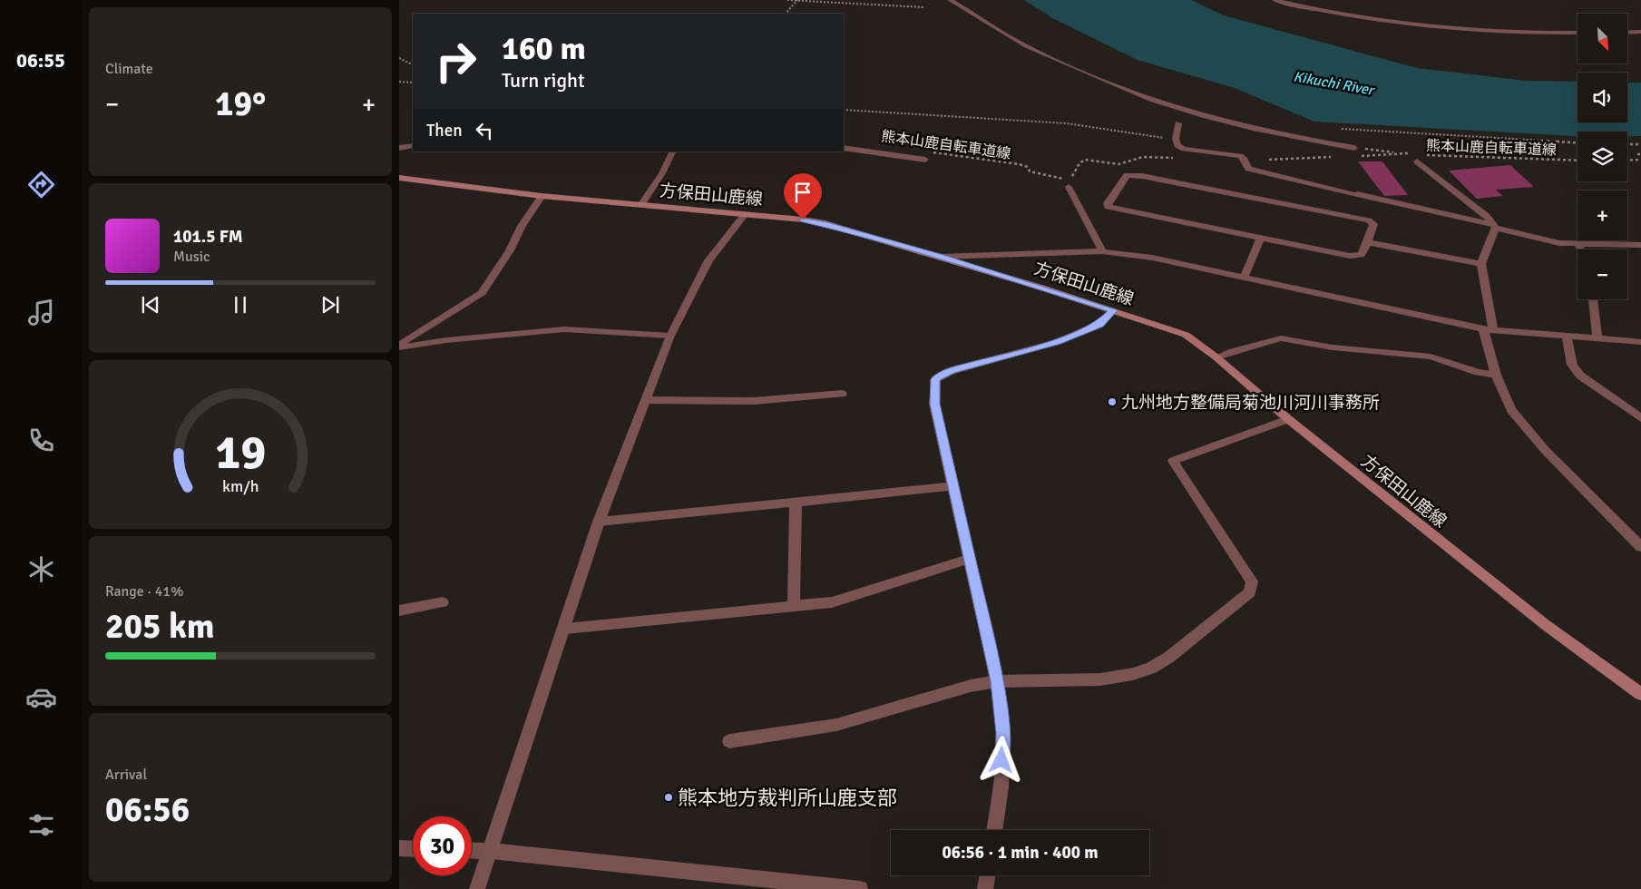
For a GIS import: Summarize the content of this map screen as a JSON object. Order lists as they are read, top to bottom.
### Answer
{
  "streets": {
    "main road": ["方保田山鹿線"],
    "path": ["熊本山鹿自転車道線"]
  },
  "water": ["Kikuchi River"],
  "places": ["九州地方整備局菊池川河川事務所", "熊本地方裁判所山鹿支部"],
  "north": "bottom right",
  "page": {
    "tabs": "06:55",
    "tile": [
      "Climate",
      ["Range · 41%", "205 km"],
      ["Arrival", "06:56"]
    ],
    "map_buttons": ["+", "−"],
    "turn": ["160 m", "Turn right"],
    "heat": ["−", "19°", "+"],
    "then": "Then",
    "song": ["101.5 FM", "Music"],
    "limit": "30",
    "trip": "06:56 · 1 min · 400 m",
    "gauge": ["19", "km/h"]
  }
}
